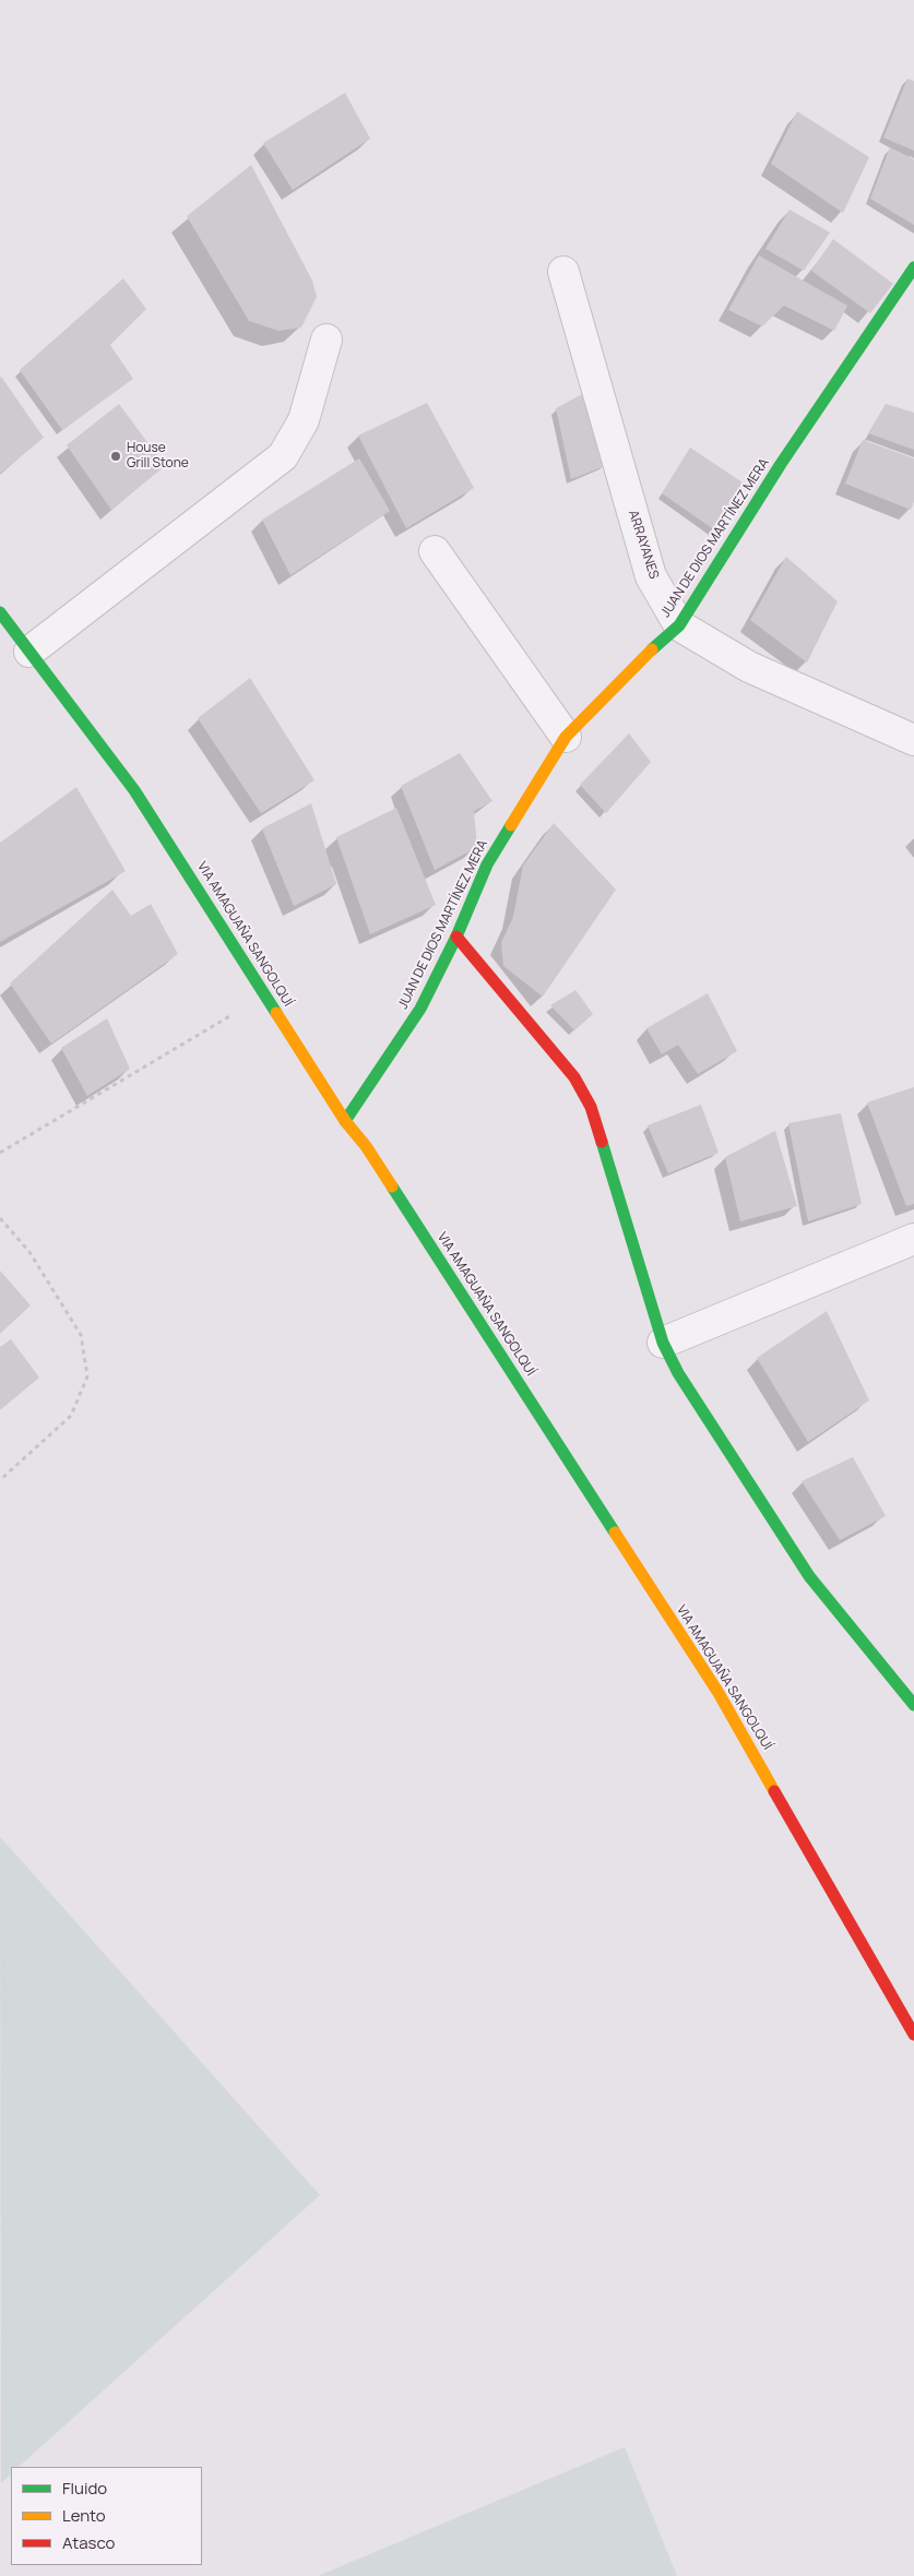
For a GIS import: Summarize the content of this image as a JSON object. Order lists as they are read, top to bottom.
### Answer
{
  "streets": {
    "main road": ["JUAN DE DIOS MARTÍNEZ MERA", "VIA AMAGUAÑA SANGOLQUÍ"],
    "street": ["ARRAYANES"]
  },
  "crossings": [
    ["JUAN DE DIOS MARTÍNEZ MERA", "ARRAYANES"],
    ["JUAN DE DIOS MARTÍNEZ MERA", "VIA AMAGUAÑA SANGOLQUÍ"]
  ],
  "places": ["House Grill Stone"],
  "legend": ["Fluido", "Lento", "Atasco"]
}
